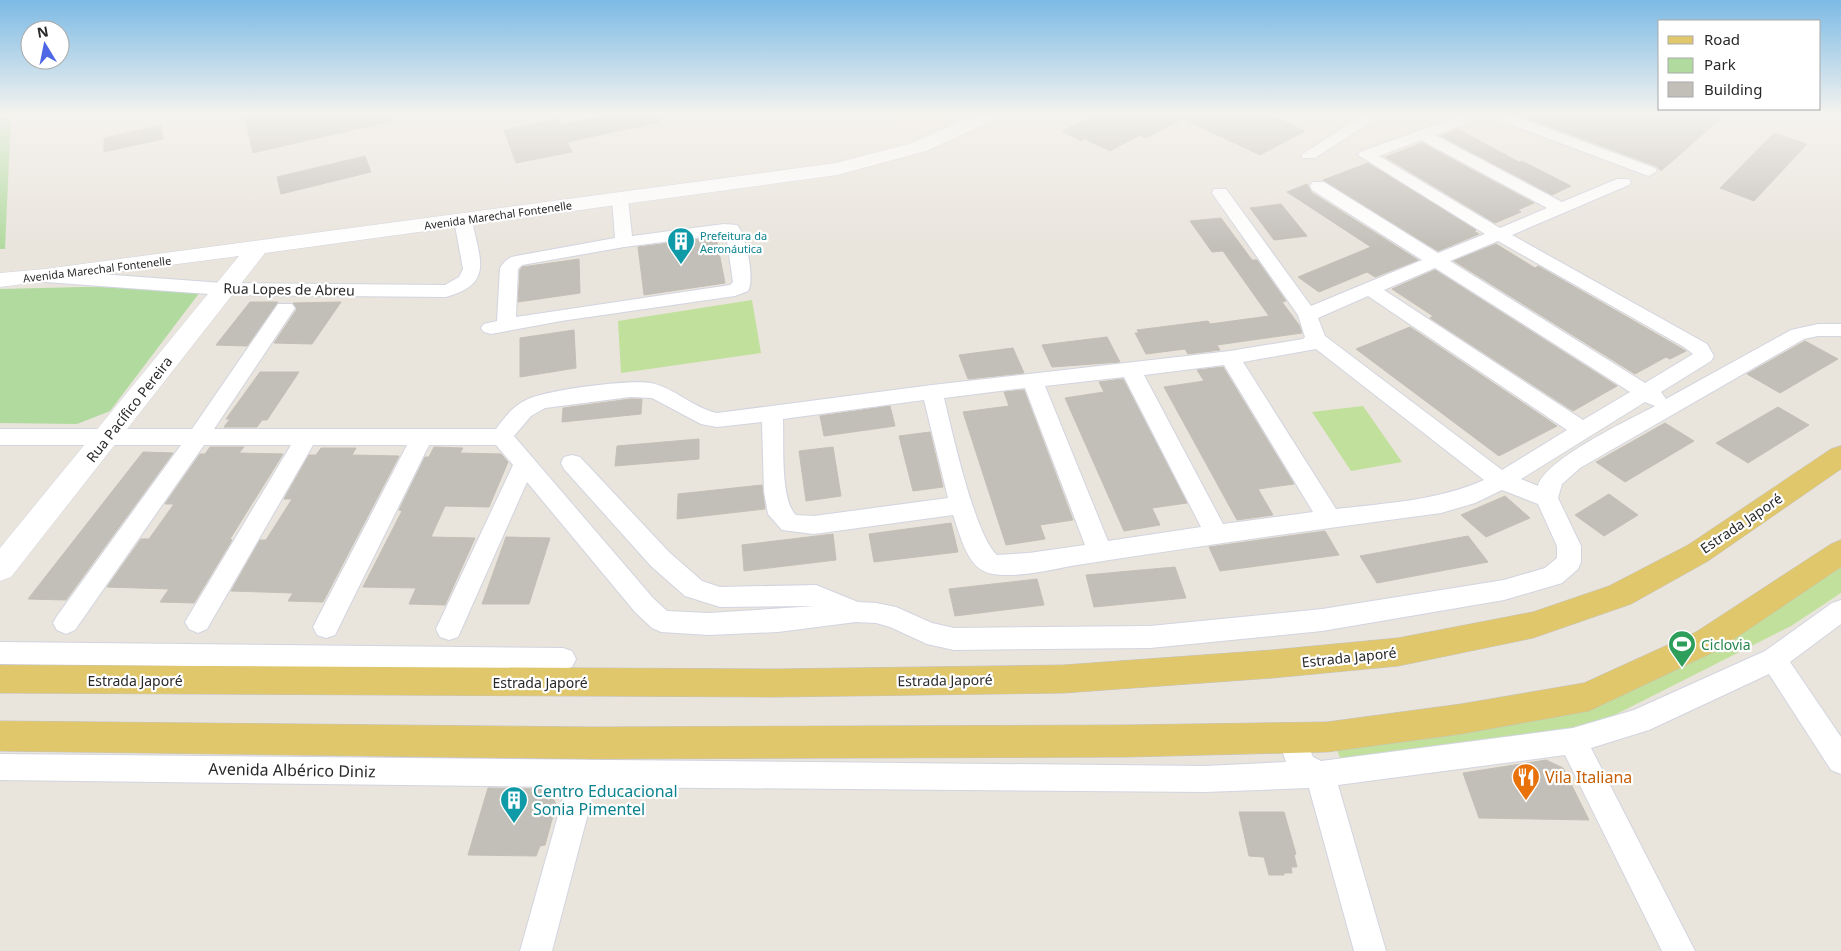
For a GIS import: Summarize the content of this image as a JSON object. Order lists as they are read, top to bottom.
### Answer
{
  "streets": {
    "main road": ["Avenida Marechal Fontenelle", "Rua Pacífico Pereira", "Estrada Japoré"],
    "street": ["Rua Lopes de Abreu", "Avenida Albérico Diniz"]
  },
  "crossings": [
    ["Avenida Marechal Fontenelle", "Rua Lopes de Abreu"],
    ["Avenida Marechal Fontenelle", "Rua Pacífico Pereira"],
    ["Rua Lopes de Abreu", "Rua Pacífico Pereira"]
  ],
  "places": {
    "building": ["Prefeitura da Aeronáutica", "Centro Educacional Sonia Pimentel"],
    "sports": ["Ciclovia"],
    "restaurant": ["Vila Italiana"]
  },
  "legend": ["Road", "Park", "Building"],
  "north": "top"
}
